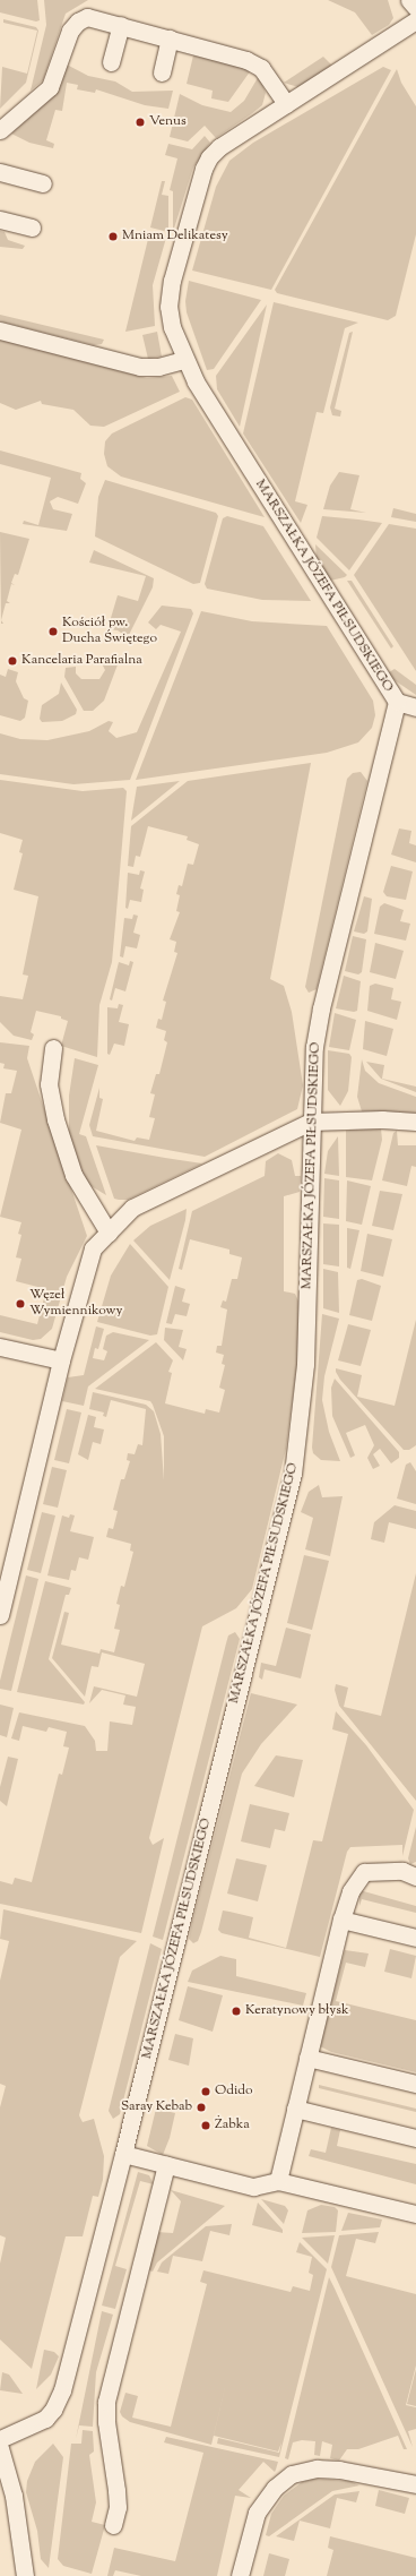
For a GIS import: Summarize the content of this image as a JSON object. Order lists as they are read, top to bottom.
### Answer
{
  "streets": {
    "street": ["MARSZAŁKA JÓZEFA PIŁSUDSKIEGO"]
  },
  "places": [
    "Venus",
    "Mniam Delikatesy",
    "Kościół pw. Ducha Świętego",
    "Kancelaria Parafialna",
    "Węzeł Wymiennikowy",
    "Keratynowy błysk",
    "Odido",
    "Saray Kebab",
    "Żabka"
  ]
}
